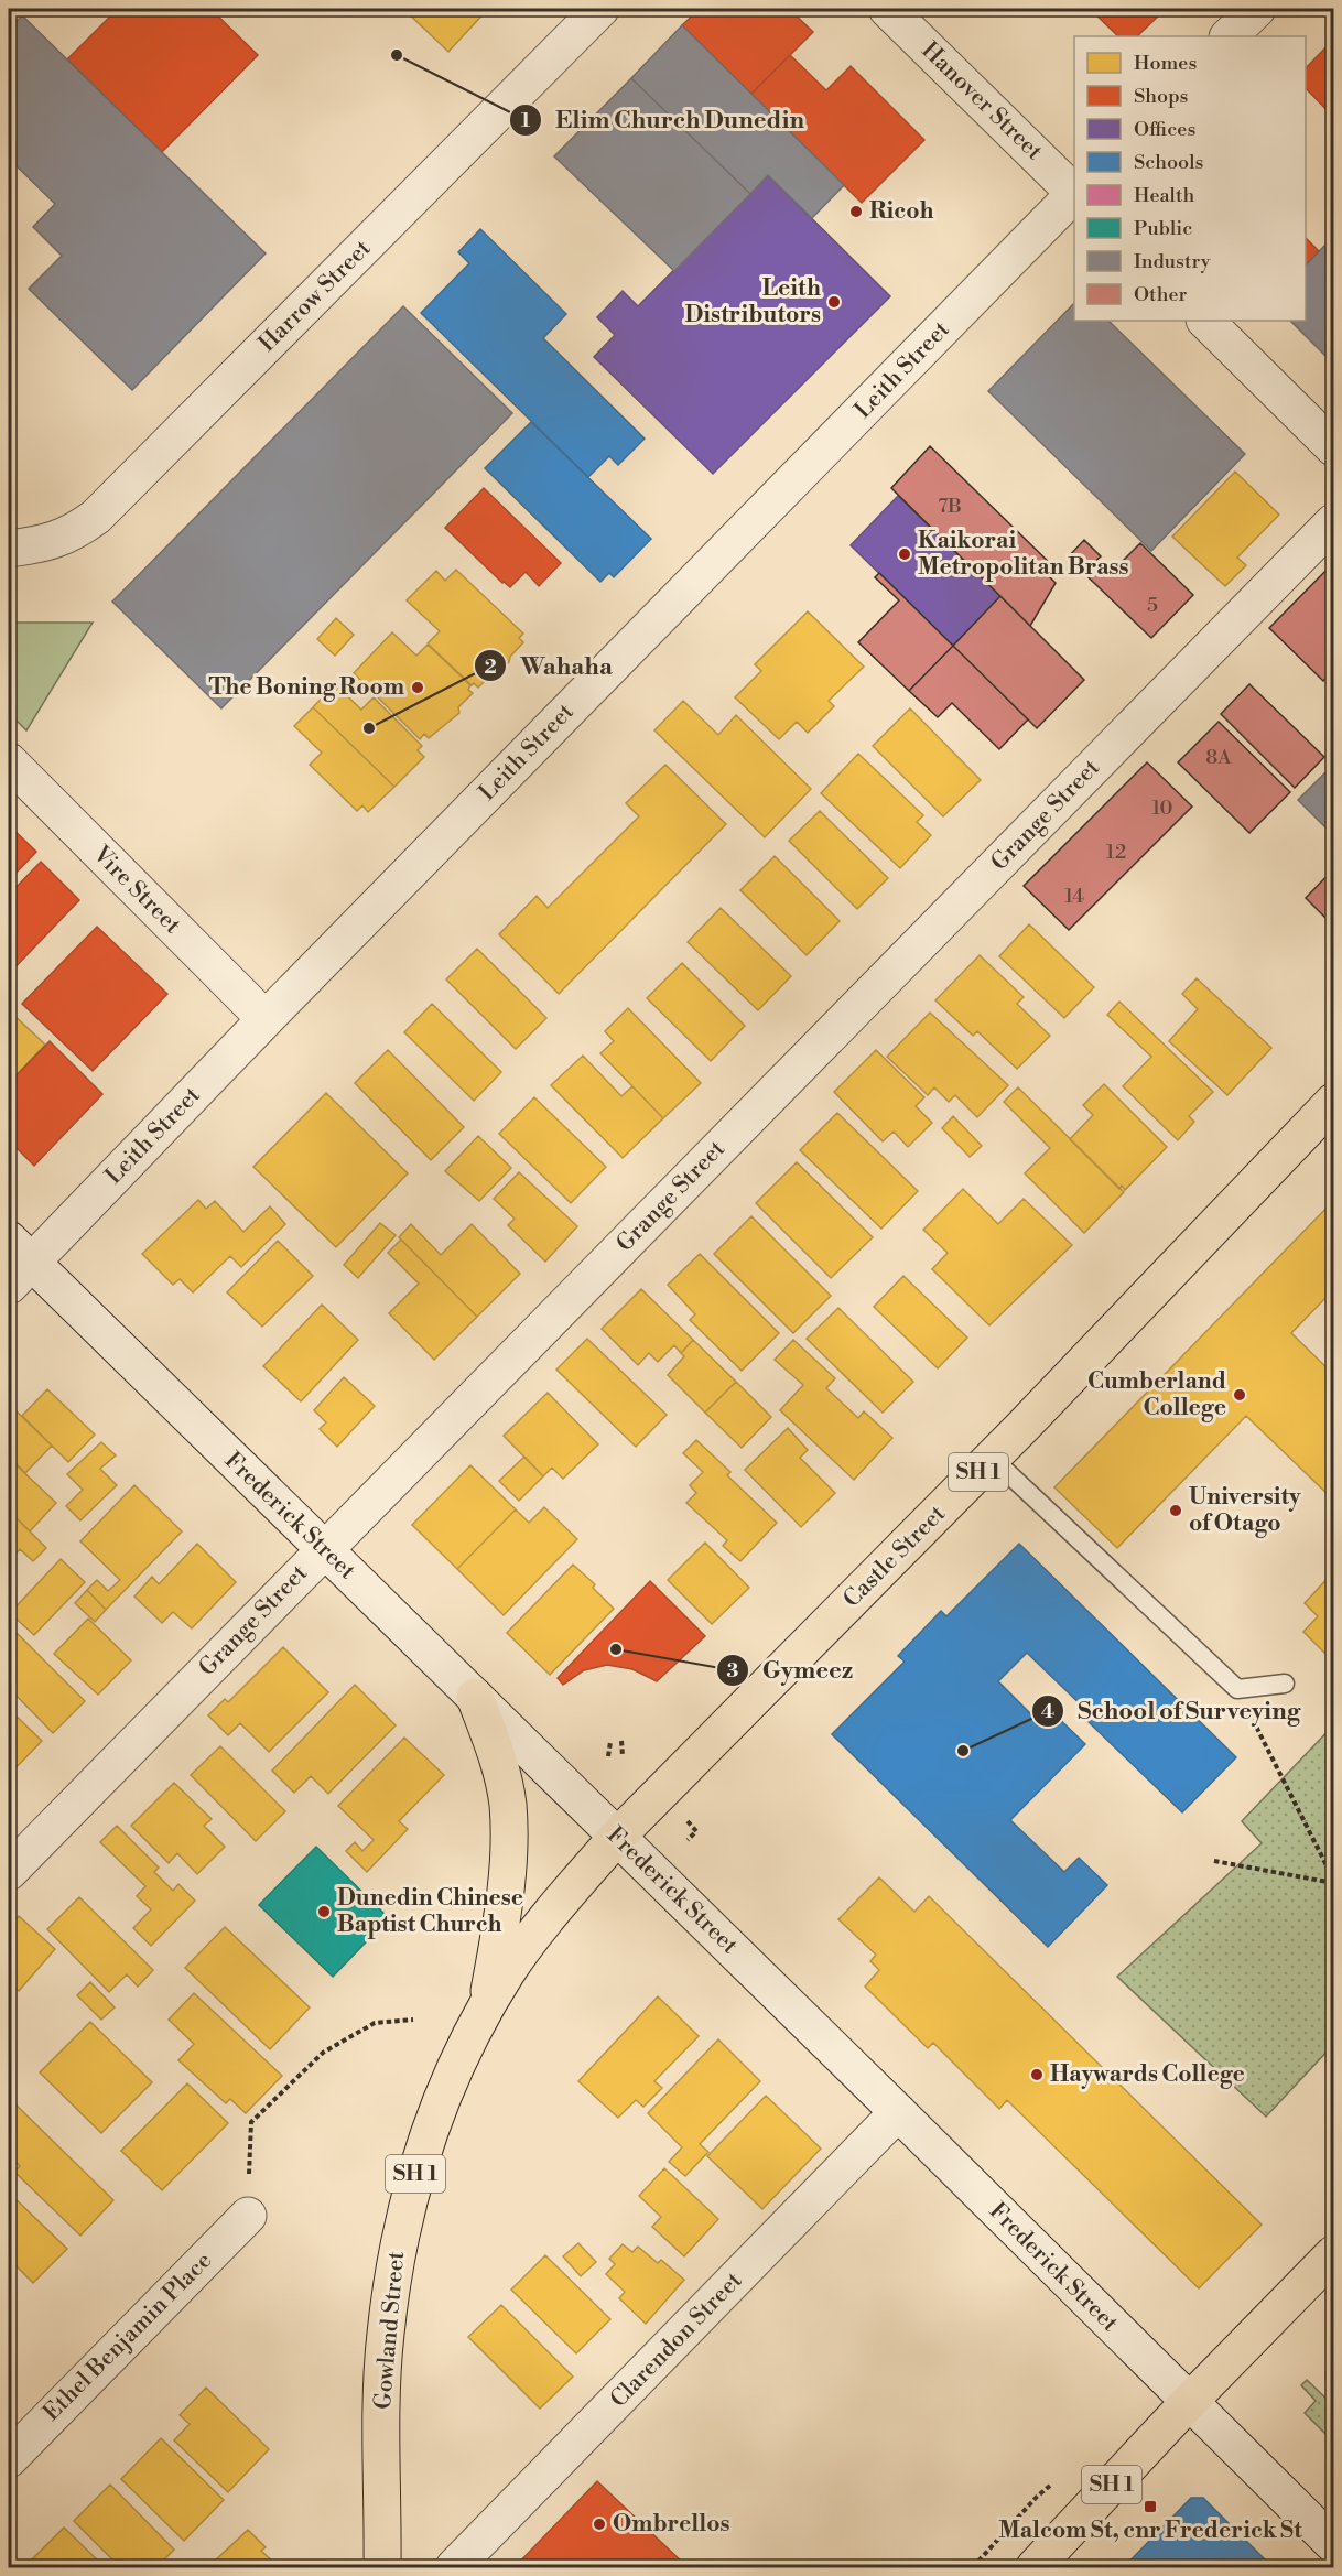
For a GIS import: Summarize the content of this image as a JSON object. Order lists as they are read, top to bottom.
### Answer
{
  "streets": {
    "highway": ["SH 1", "Castle Street", "Gowland Street"],
    "street": [
      "Hanover Street",
      "Harrow Street",
      "Leith Street",
      "Grange Street",
      "Vire Street",
      "Frederick Street",
      "Ethel Benjamin Place",
      "Clarendon Street"
    ]
  },
  "crossings": [
    ["Leith Street", "Vire Street"],
    ["Leith Street", "Frederick Street"],
    ["Grange Street", "Frederick Street"],
    ["SH 1", "Frederick Street"],
    ["Frederick Street", "Castle Street"],
    ["Frederick Street", "Gowland Street"],
    ["Frederick Street", "Clarendon Street"],
    ["Castle Street", "Gowland Street"]
  ],
  "places": {
    "other": [
      "Elim Church Dunedin",
      "Ricoh",
      "Leith Distributors",
      "Kaikorai Metropolitan Brass",
      "The Boning Room",
      "Wahaha",
      "Cumberland College",
      "University of Otago",
      "Gymeez",
      "School of Surveying",
      "Dunedin Chinese Baptist Church",
      "Haywards College",
      "Ombrellos"
    ],
    "transit": ["Malcom St, cnr Frederick St"]
  },
  "house_numbers": [
    "7B",
    "5",
    "8A",
    "10",
    "12",
    "14"
  ],
  "legend": [
    "Homes",
    "Shops",
    "Offices",
    "Schools",
    "Health",
    "Public",
    "Industry",
    "Other"
  ]
}
